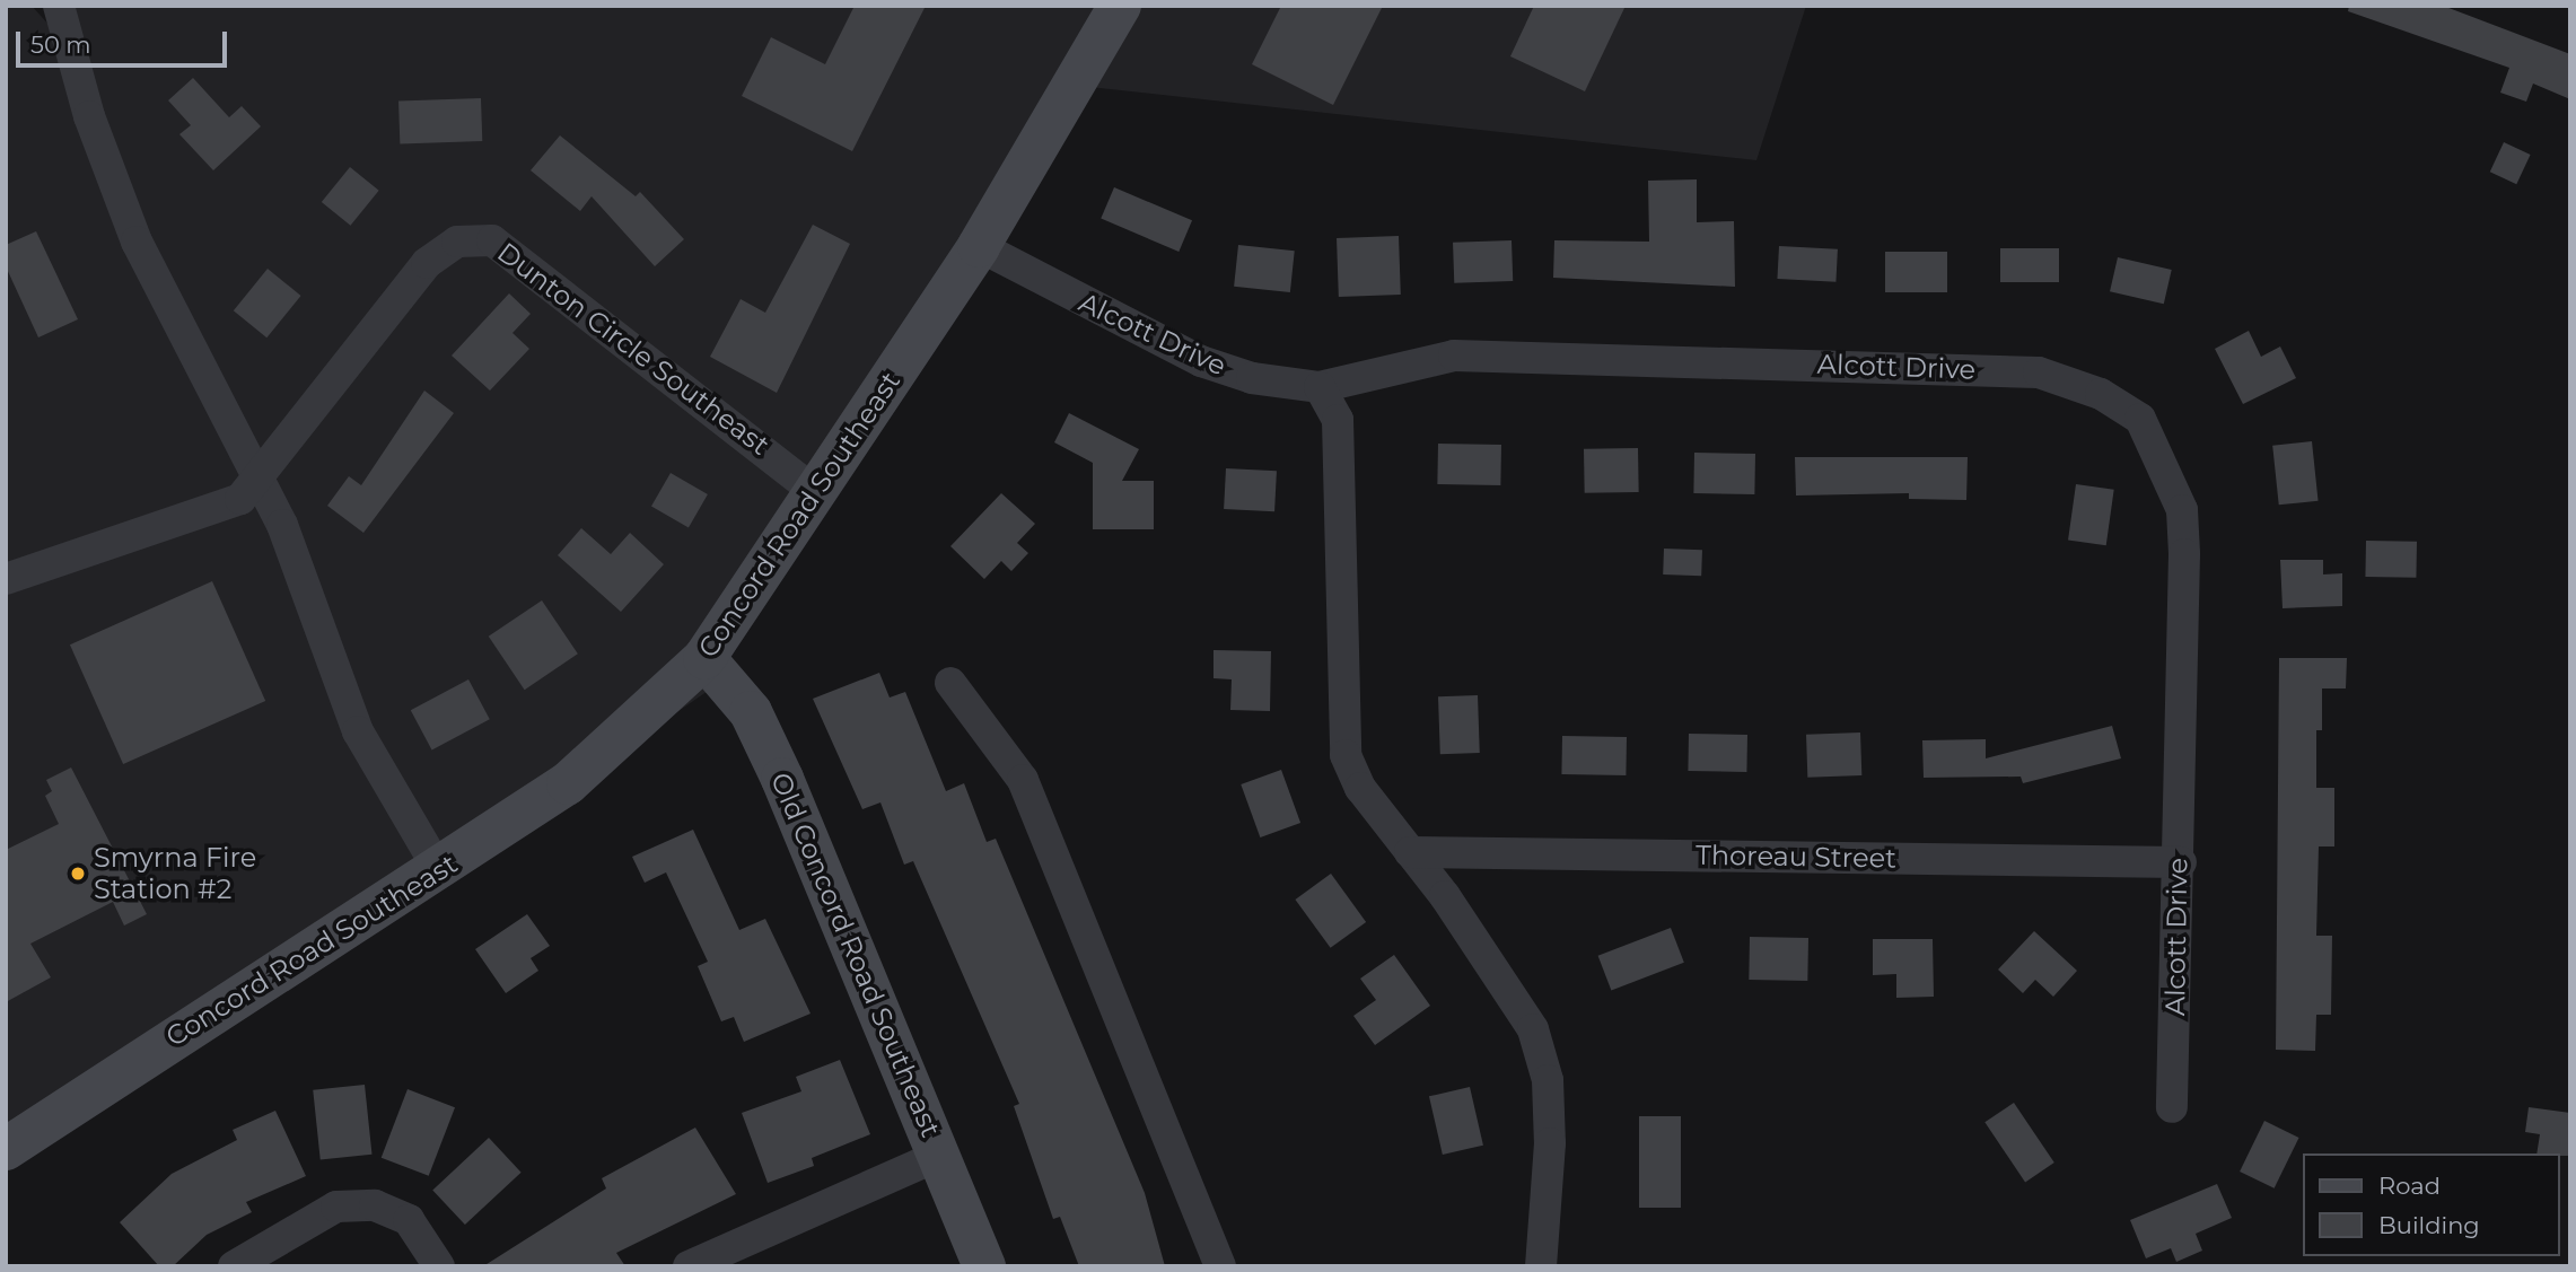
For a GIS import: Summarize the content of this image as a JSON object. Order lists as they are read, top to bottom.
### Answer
{
  "streets": {
    "street": [
      "Alcott Drive",
      "Dunton Circle Southeast",
      "Concord Road Southeast",
      "Thoreau Street",
      "Old Concord Road Southeast"
    ]
  },
  "crossings": [
    ["Alcott Drive", "Concord Road Southeast"],
    ["Alcott Drive", "Thoreau Street"],
    ["Dunton Circle Southeast", "Concord Road Southeast"],
    ["Concord Road Southeast", "Old Concord Road Southeast"]
  ],
  "places": ["Smyrna Fire Station #2"],
  "legend": ["Road", "Building"],
  "scale_bar": "50 m"
}
